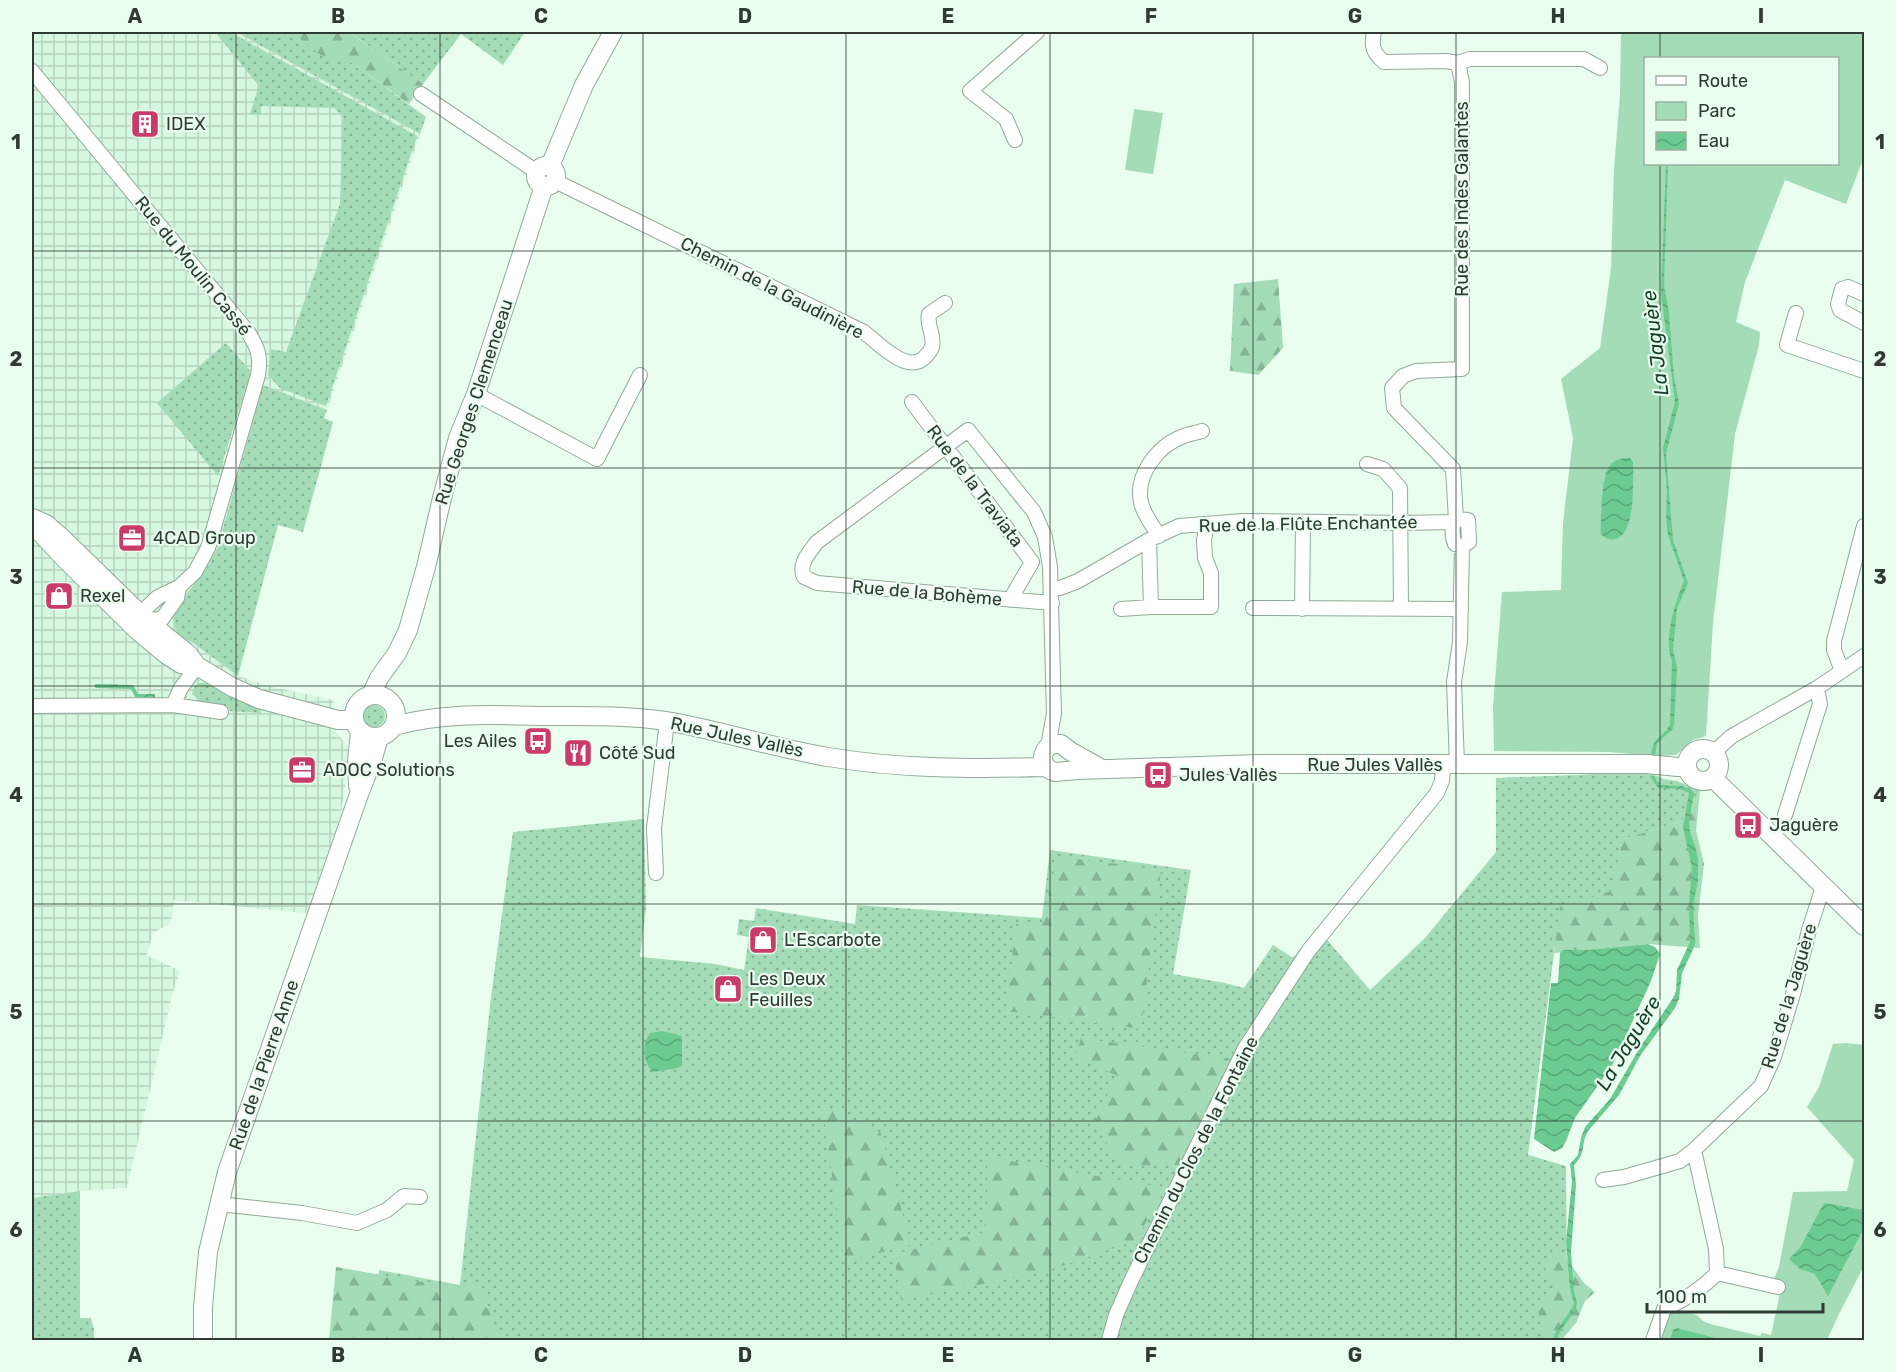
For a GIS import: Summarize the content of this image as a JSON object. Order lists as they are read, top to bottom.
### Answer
{
  "streets": {
    "street": [
      "Rue des Indes Galantes",
      "Rue du Moulin Cassé",
      "Chemin de la Gaudinière",
      "Rue Georges Clemenceau",
      "Rue de la Traviata",
      "Rue de la Flûte Enchantée",
      "Rue de la Bohème",
      "Rue Jules Vallès",
      "Rue de la Jaguère",
      "Rue de la Pierre Anne",
      "Chemin du Clos de la Fontaine"
    ]
  },
  "crossings": [
    ["Rue des Indes Galantes", "Rue de la Flûte Enchantée"],
    ["Rue des Indes Galantes", "Chemin du Clos de la Fontaine"],
    ["Rue du Moulin Cassé", "Rue Jules Vallès"],
    ["Chemin de la Gaudinière", "Rue Georges Clemenceau"],
    ["Rue Georges Clemenceau", "Rue Jules Vallès"],
    ["Rue Georges Clemenceau", "Rue de la Pierre Anne"],
    ["Rue de la Traviata", "Rue de la Bohème"],
    ["Rue de la Flûte Enchantée", "Rue de la Bohème"],
    ["Rue de la Flûte Enchantée", "Chemin du Clos de la Fontaine"],
    ["Rue Jules Vallès", "Rue de la Pierre Anne"],
    ["Rue Jules Vallès", "Chemin du Clos de la Fontaine"]
  ],
  "water": ["La Jaguère"],
  "places": {
    "building": ["IDEX"],
    "office": ["4CAD Group", "ADOC Solutions"],
    "shop": ["Rexel", "L'Escarbote", "Les Deux Feuilles"],
    "bus stop": ["Les Ailes", "Jules Vallès", "Jaguère"],
    "restaurant": ["Côté Sud"]
  },
  "legend": ["Route", "Parc", "Eau"],
  "scale_bar": "100 m",
  "grid": {
    "columns": [
      "A",
      "B",
      "C",
      "D",
      "E",
      "F",
      "G",
      "H",
      "I"
    ],
    "rows": [
      "1",
      "2",
      "3",
      "4",
      "5",
      "6"
    ]
  }
}
